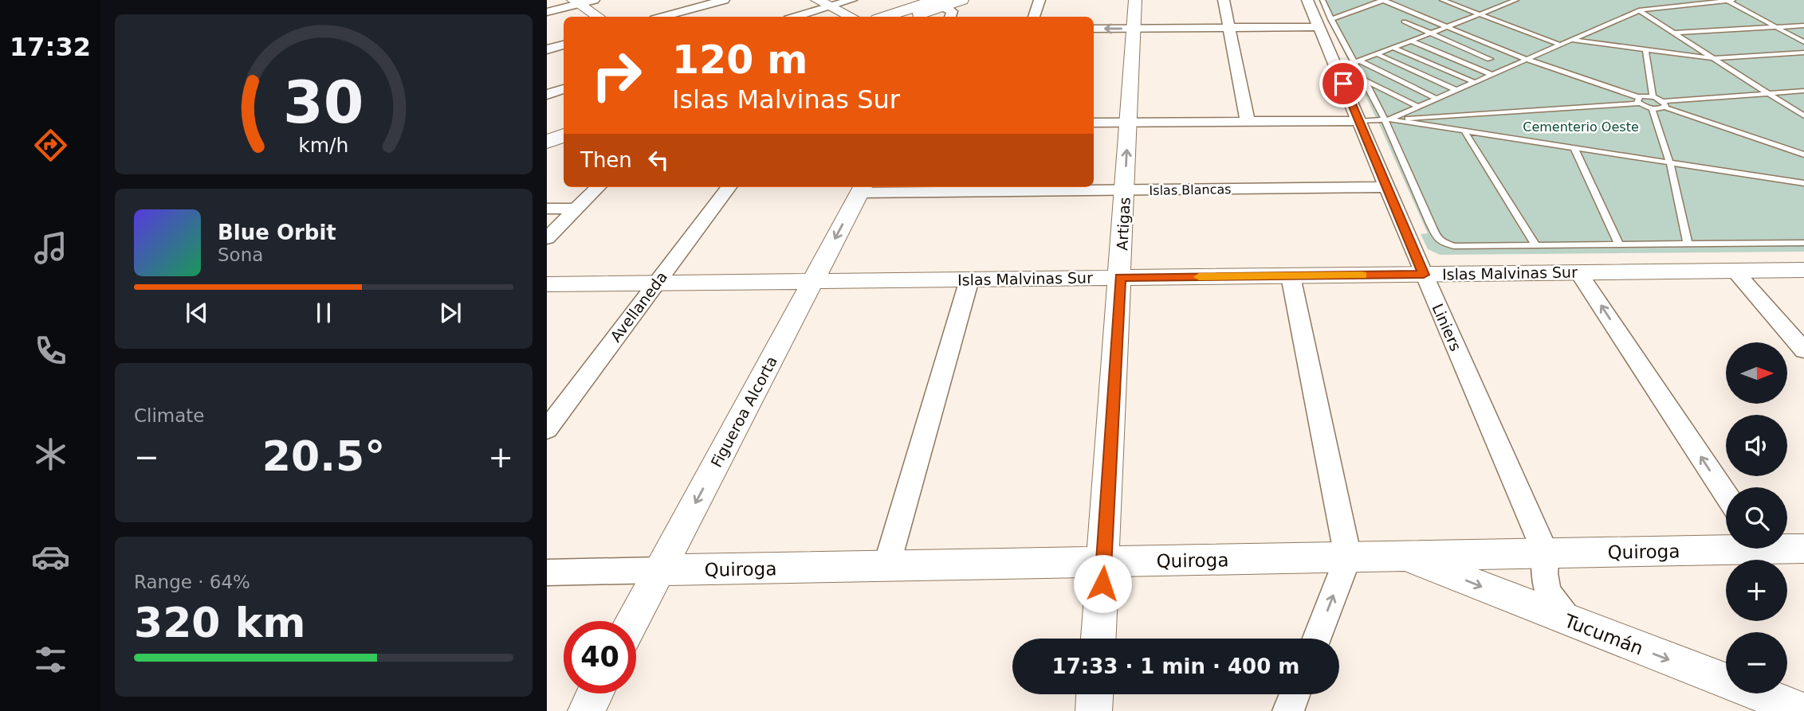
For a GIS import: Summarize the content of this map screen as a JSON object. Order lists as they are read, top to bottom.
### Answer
{
  "streets": {
    "street": [
      "Islas Blancas",
      "Artigas",
      "Islas Malvinas Sur",
      "Avellaneda",
      "Liniers",
      "Figueroa Alcorta",
      "Quiroga",
      "Tucumán"
    ]
  },
  "crossings": [
    ["Islas Blancas", "Artigas"],
    ["Islas Blancas", "Liniers"],
    ["Islas Blancas", "Figueroa Alcorta"],
    ["Artigas", "Islas Malvinas Sur"],
    ["Artigas", "Quiroga"],
    ["Islas Malvinas Sur", "Avellaneda"],
    ["Islas Malvinas Sur", "Liniers"],
    ["Islas Malvinas Sur", "Figueroa Alcorta"],
    ["Liniers", "Quiroga"],
    ["Liniers", "Tucumán"],
    ["Figueroa Alcorta", "Quiroga"],
    ["Quiroga", "Tucumán"]
  ],
  "one_way": ["Tucumán"],
  "parks": ["Cementerio Oeste"],
  "north": "right",
  "page": {
    "tabs": "17:32",
    "turn": ["120 m", "Islas Malvinas Sur"],
    "then": "Then",
    "song": ["Blue Orbit", "Sona"],
    "map_buttons": ["+", "−"],
    "tile": [
      "Climate",
      ["Range · 64%", "320 km"]
    ],
    "heat": ["−", "20.5°", "+"],
    "limit": "40",
    "trip": "17:33 · 1 min · 400 m",
    "gauge": ["30", "km/h"]
  }
}
